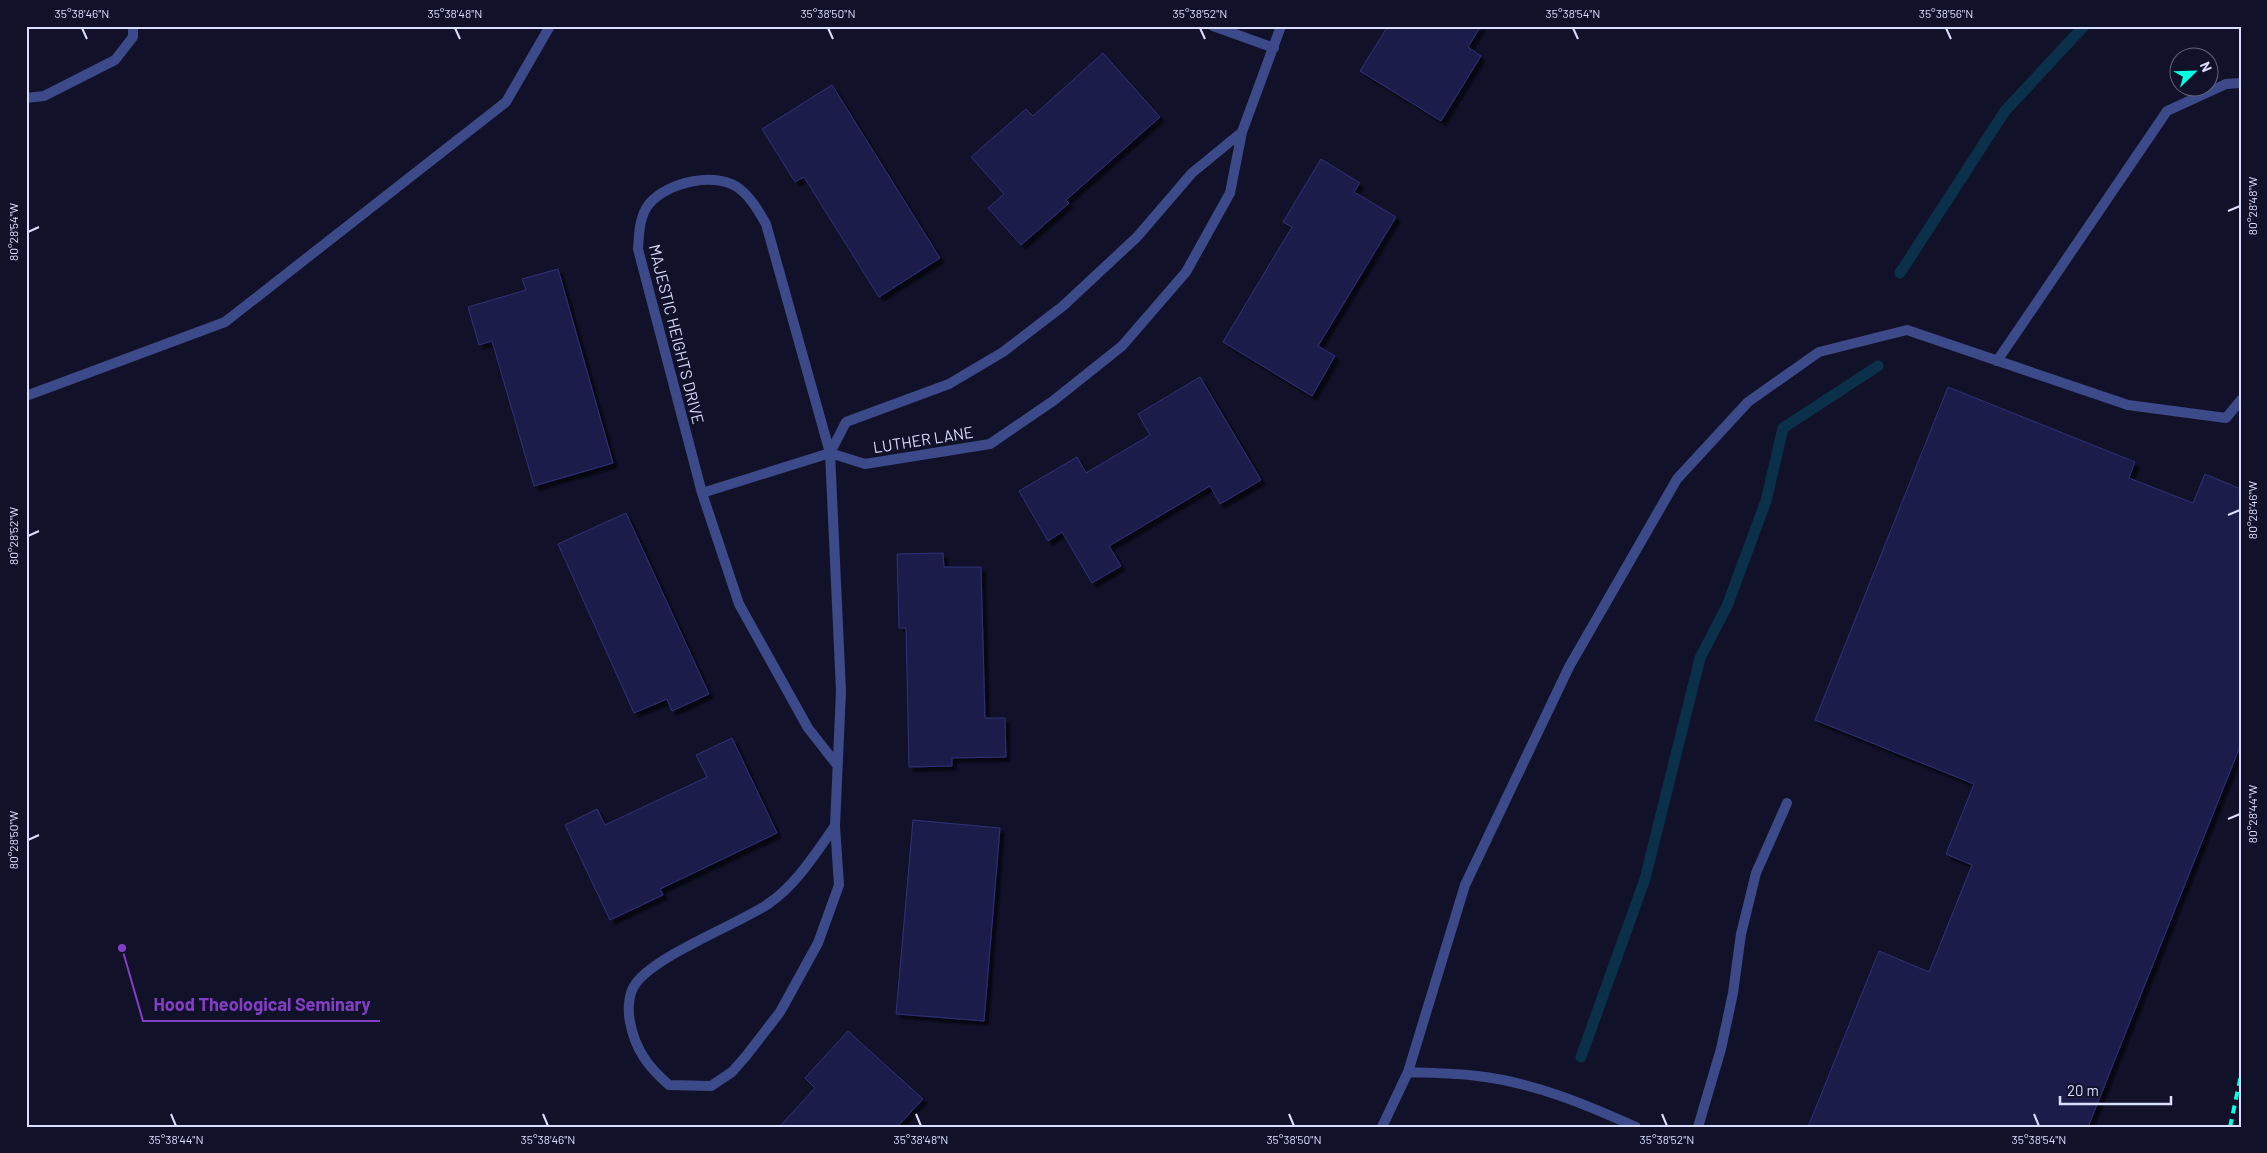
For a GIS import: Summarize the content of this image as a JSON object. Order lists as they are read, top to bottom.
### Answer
{
  "streets": {
    "street": ["MAJESTIC HEIGHTS DRIVE", "LUTHER LANE"]
  },
  "crossings": [
    ["MAJESTIC HEIGHTS DRIVE", "LUTHER LANE"]
  ],
  "places": ["Hood Theological Seminary"],
  "scale_bar": "20 m",
  "north": "top right",
  "coordinates": [
    "35°38'46\"N",
    "35°38'48\"N",
    "35°38'50\"N",
    "35°38'52\"N",
    "35°38'54\"N",
    "35°38'56\"N",
    "80°28'48\"W",
    "80°28'54\"W",
    "80°28'46\"W",
    "80°28'52\"W",
    "80°28'44\"W",
    "80°28'50\"W",
    "35°38'44\"N"
  ]
}
